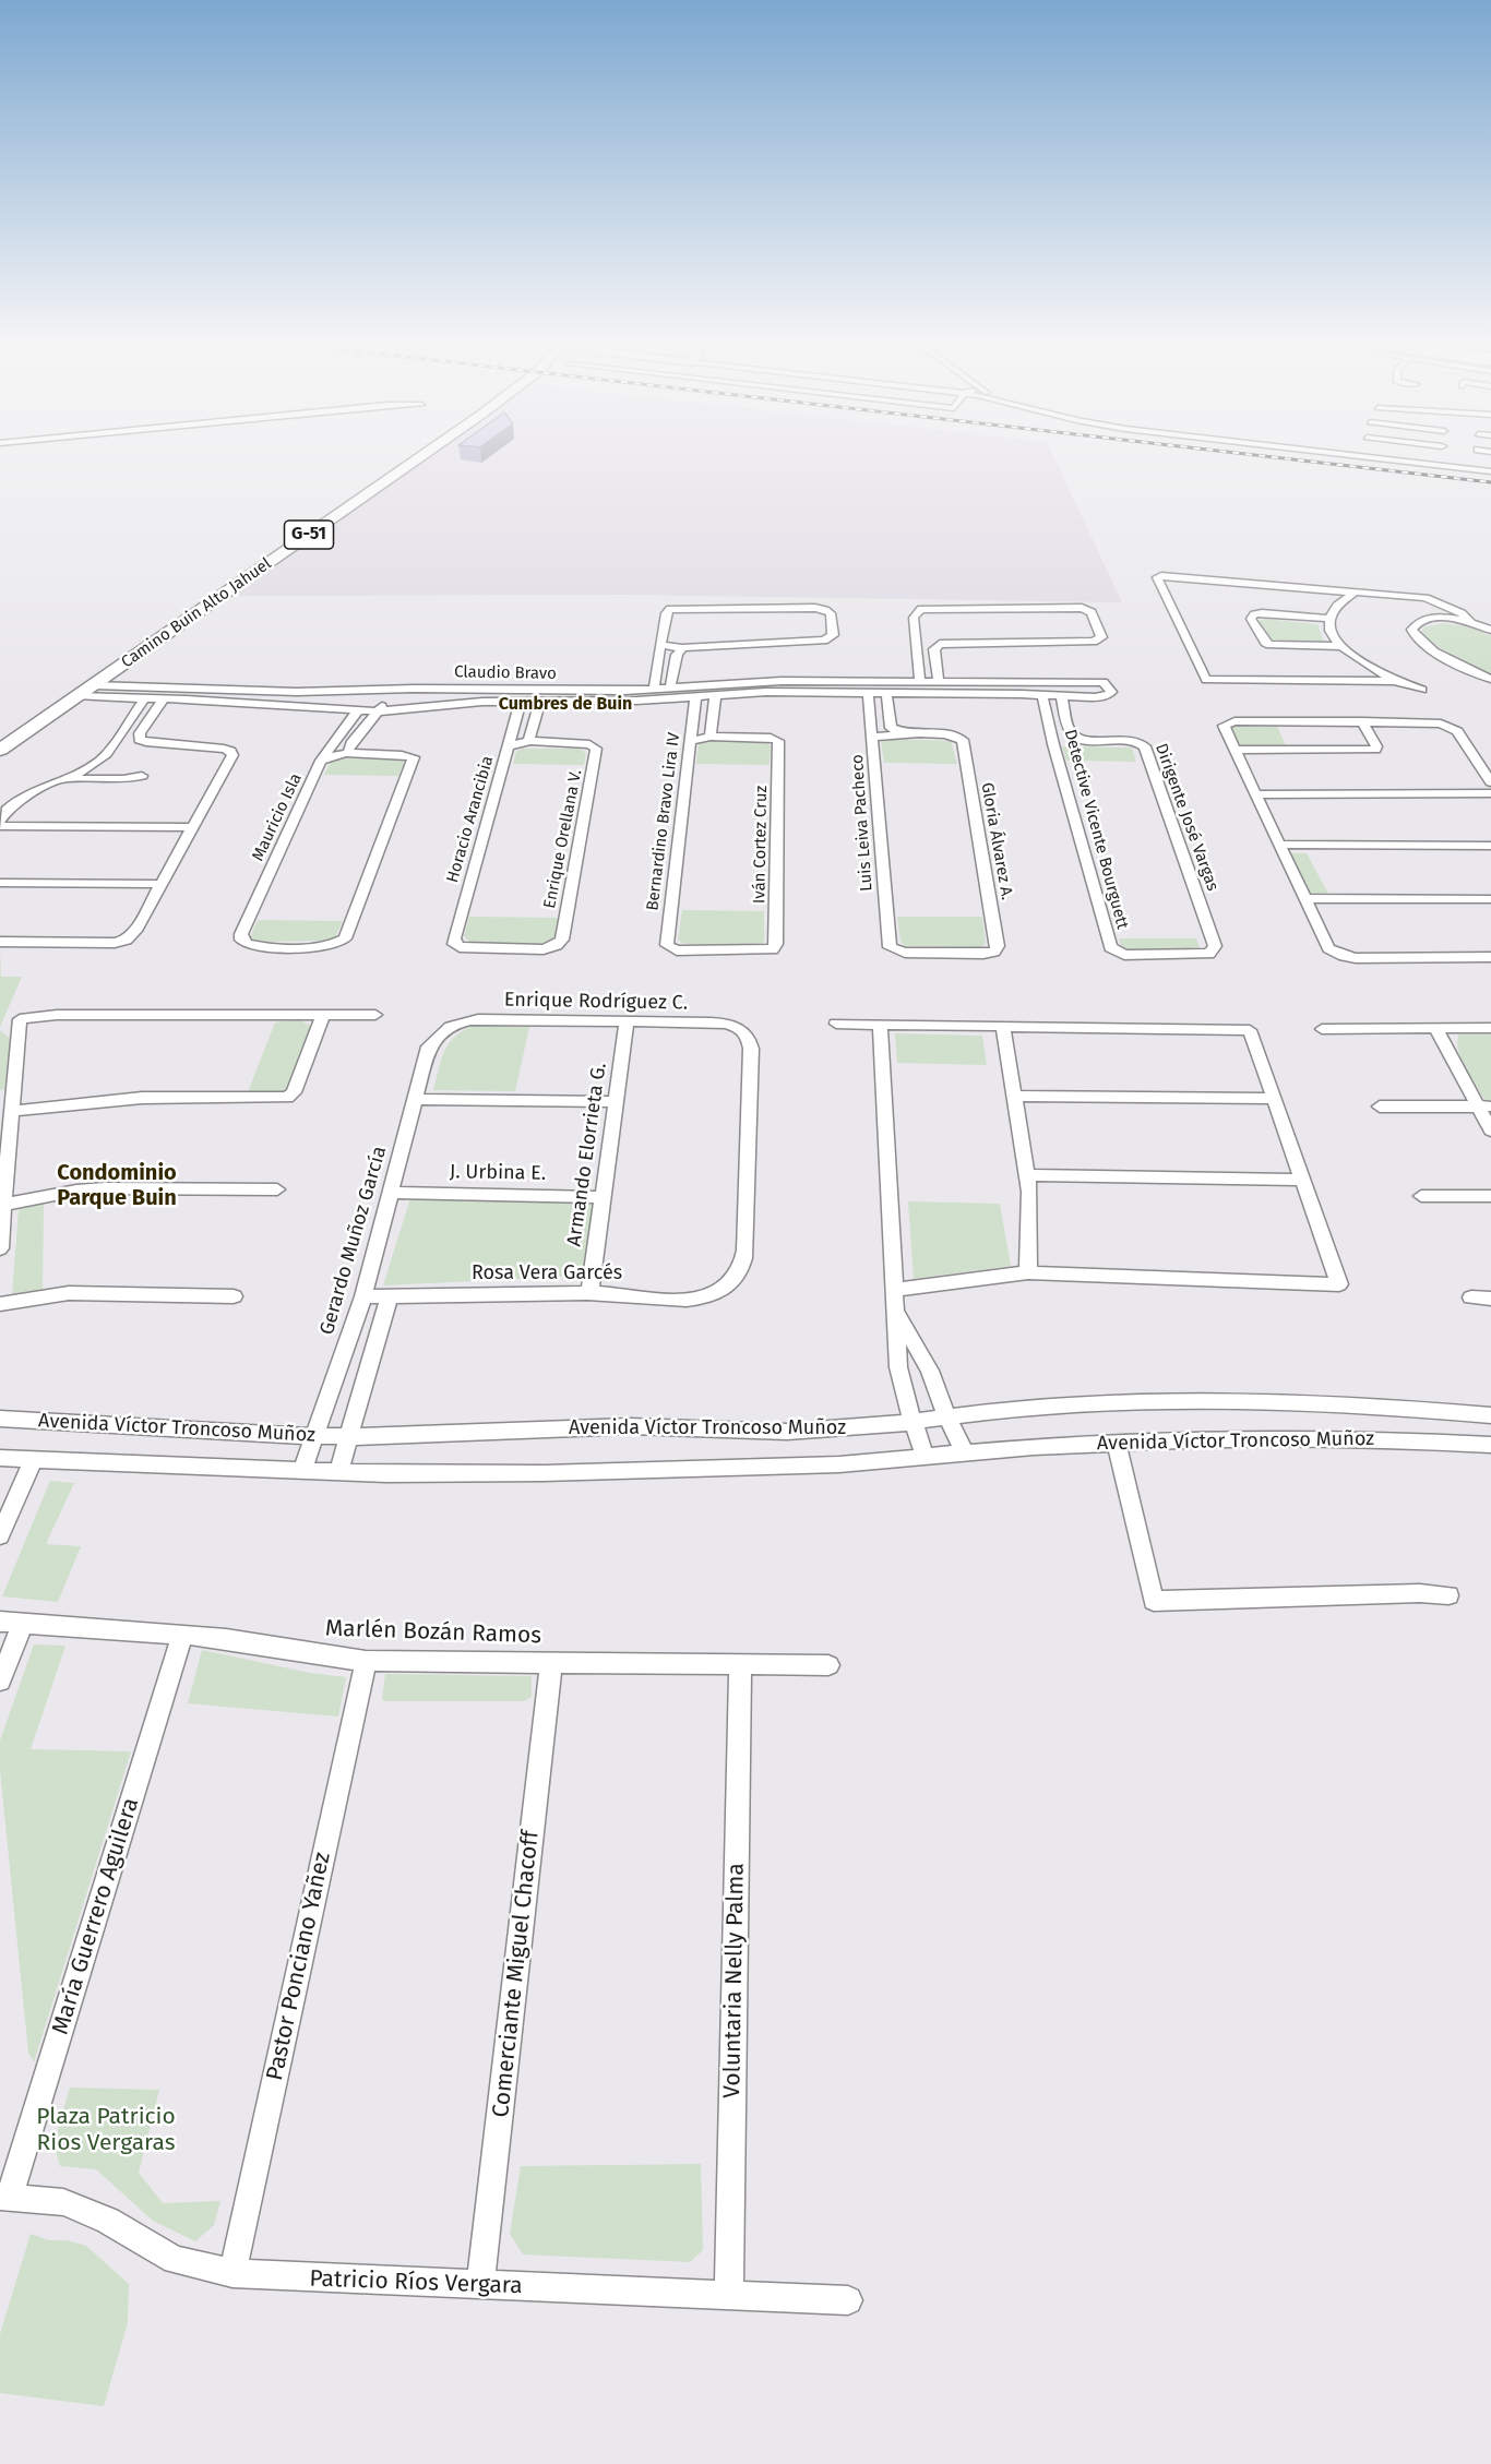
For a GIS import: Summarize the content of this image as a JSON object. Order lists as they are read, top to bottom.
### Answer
{
  "streets": {
    "main road": ["G-51", "Camino Buin Alto Jahuel"],
    "street": [
      "Claudio Bravo",
      "Mauricio Isla",
      "Dirigente José Vargas",
      "Horacio Arancibia",
      "Bernardino Bravo Lira IV",
      "Luis Leiva Pacheco",
      "Detective Vicente Bourguett",
      "Enrique Orellana V.",
      "Gloria Álvarez A.",
      "Iván Cortez Cruz",
      "Enrique Rodríguez C.",
      "Armando Elorrieta G.",
      "J. Urbina E.",
      "Gerardo Muñoz García",
      "Rosa Vera Garcés",
      "Avenida Víctor Troncoso Muñoz",
      "Marlén Bozán Ramos",
      "María Guerrero Aguilera",
      "Pastor Ponciano Yañez",
      "Comerciante Miguel Chacoff",
      "Voluntaria Nelly Palma",
      "Patricio Ríos Vergara"
    ]
  },
  "crossings": [
    ["Camino Buin Alto Jahuel", "Claudio Bravo"],
    ["Claudio Bravo", "Mauricio Isla"],
    ["Claudio Bravo", "Horacio Arancibia"],
    ["Claudio Bravo", "Bernardino Bravo Lira IV"],
    ["Claudio Bravo", "Luis Leiva Pacheco"],
    ["Claudio Bravo", "Detective Vicente Bourguett"],
    ["Dirigente José Vargas", "Detective Vicente Bourguett"],
    ["Horacio Arancibia", "Enrique Orellana V."],
    ["Bernardino Bravo Lira IV", "Iván Cortez Cruz"],
    ["Luis Leiva Pacheco", "Gloria Álvarez A."],
    ["Enrique Rodríguez C.", "Armando Elorrieta G."],
    ["Enrique Rodríguez C.", "Gerardo Muñoz García"],
    ["Enrique Rodríguez C.", "Rosa Vera Garcés"],
    ["Armando Elorrieta G.", "J. Urbina E."],
    ["Armando Elorrieta G.", "Rosa Vera Garcés"],
    ["J. Urbina E.", "Gerardo Muñoz García"],
    ["Gerardo Muñoz García", "Rosa Vera Garcés"],
    ["Gerardo Muñoz García", "Avenida Víctor Troncoso Muñoz"],
    ["Marlén Bozán Ramos", "María Guerrero Aguilera"],
    ["Marlén Bozán Ramos", "Pastor Ponciano Yañez"],
    ["Marlén Bozán Ramos", "Comerciante Miguel Chacoff"],
    ["Marlén Bozán Ramos", "Voluntaria Nelly Palma"],
    ["María Guerrero Aguilera", "Patricio Ríos Vergara"],
    ["Pastor Ponciano Yañez", "Patricio Ríos Vergara"],
    ["Comerciante Miguel Chacoff", "Patricio Ríos Vergara"],
    ["Voluntaria Nelly Palma", "Patricio Ríos Vergara"]
  ],
  "districts": ["Cumbres de Buin", "Condominio Parque Buin"],
  "parks": ["Plaza Patricio Rios Vergaras"]
}
